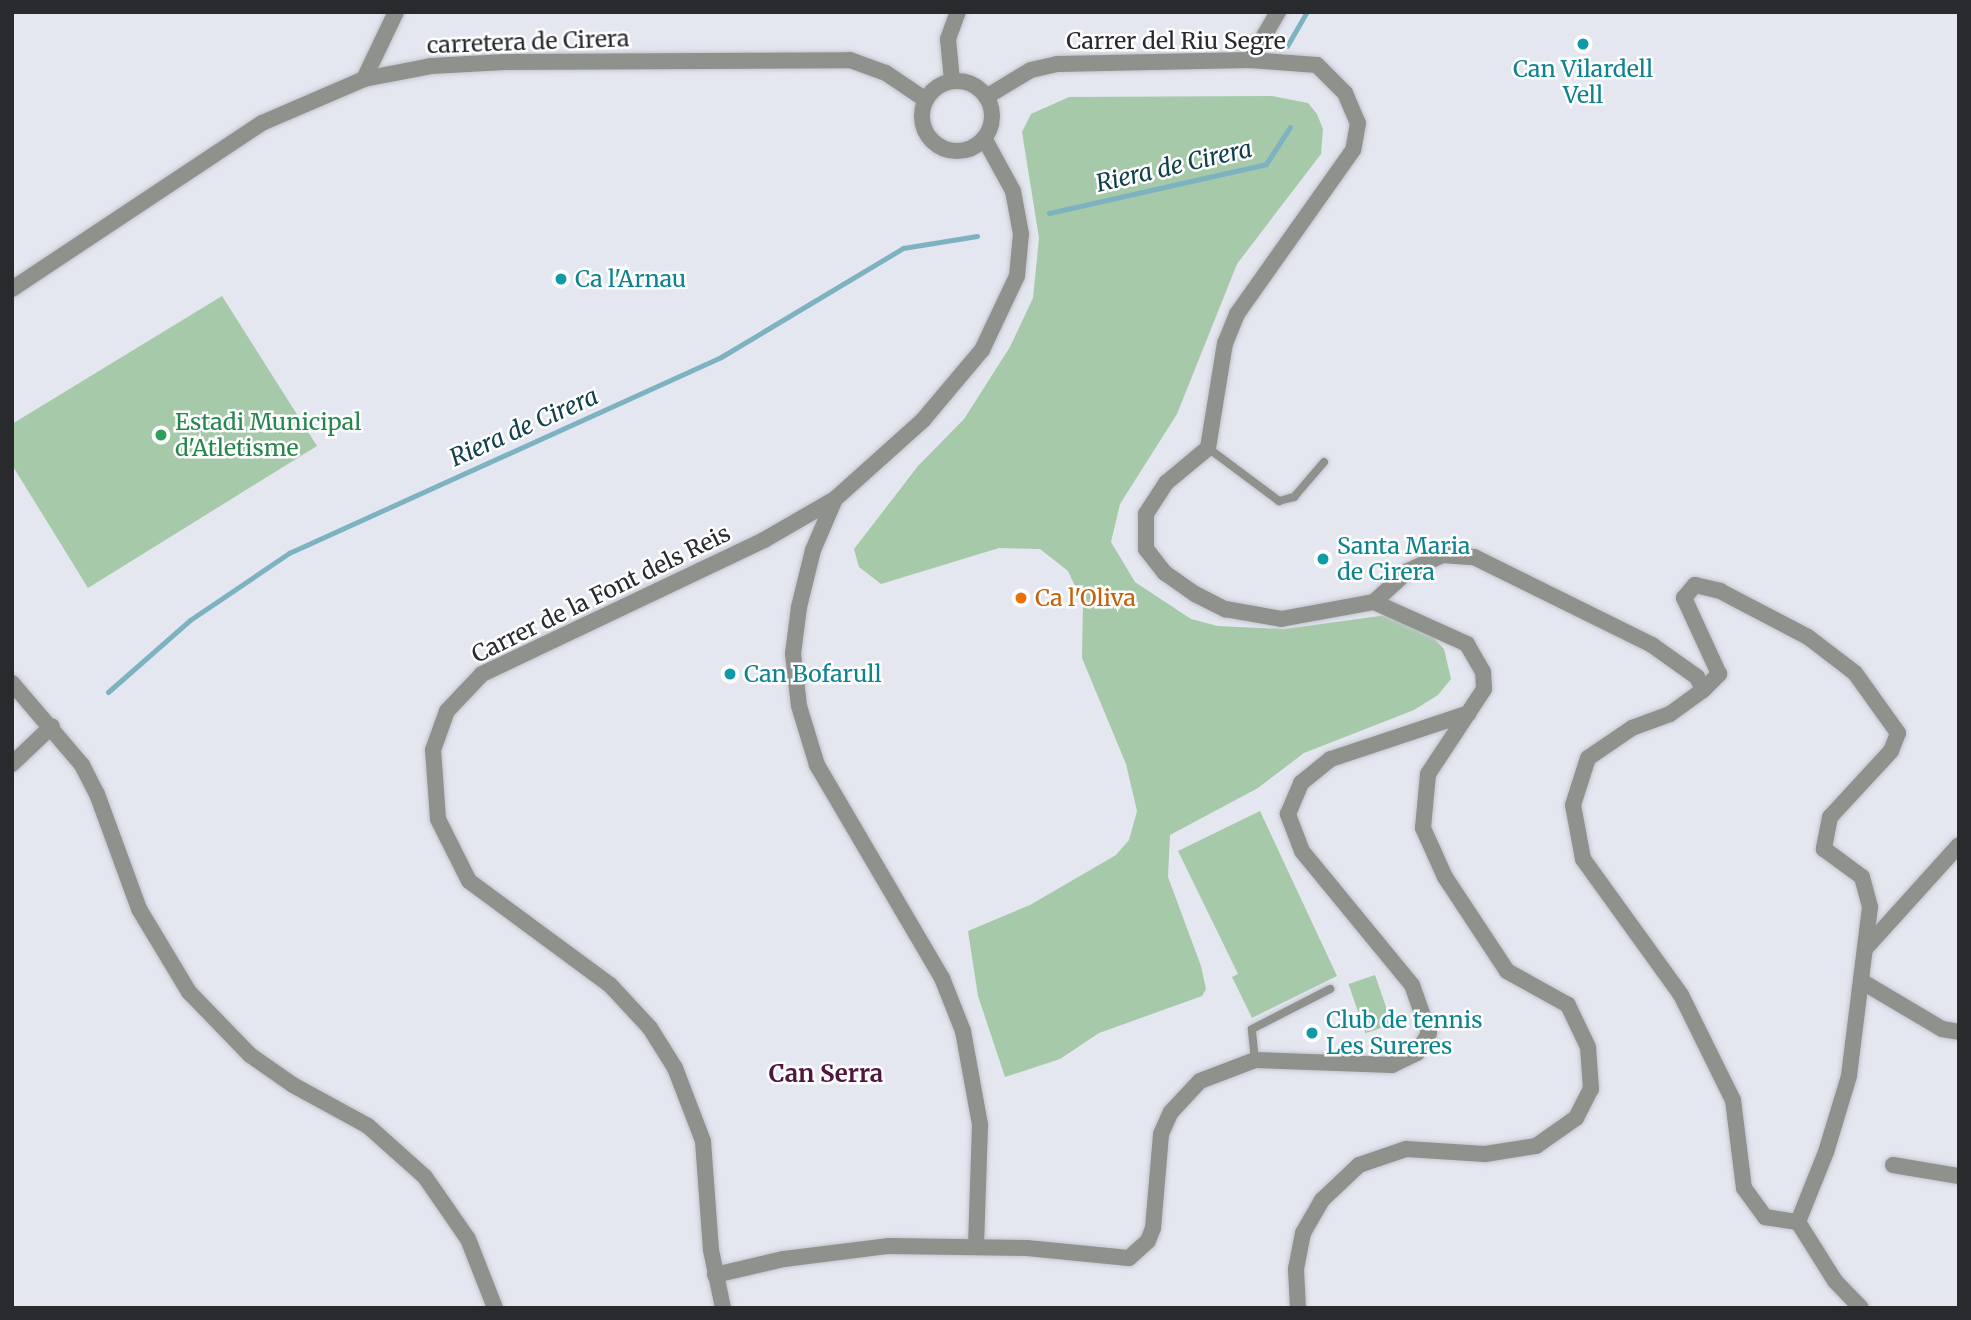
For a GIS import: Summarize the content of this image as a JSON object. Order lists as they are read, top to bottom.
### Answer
{
  "streets": {
    "street": ["Carrer del Riu Segre", "carretera de Cirera", "Carrer de la Font dels Reis"]
  },
  "crossings": [
    ["Carrer del Riu Segre", "carretera de Cirera"],
    ["Carrer del Riu Segre", "Carrer de la Font dels Reis"],
    ["carretera de Cirera", "Carrer de la Font dels Reis"]
  ],
  "districts": ["Can Serra"],
  "water": ["Riera de Cirera"],
  "places": [
    "Can Vilardell Vell",
    "Ca l'Arnau",
    "Estadi Municipal d'Atletisme",
    "Santa Maria de Cirera",
    "Ca l'Oliva",
    "Can Bofarull",
    "Club de tennis Les Sureres"
  ]
}
